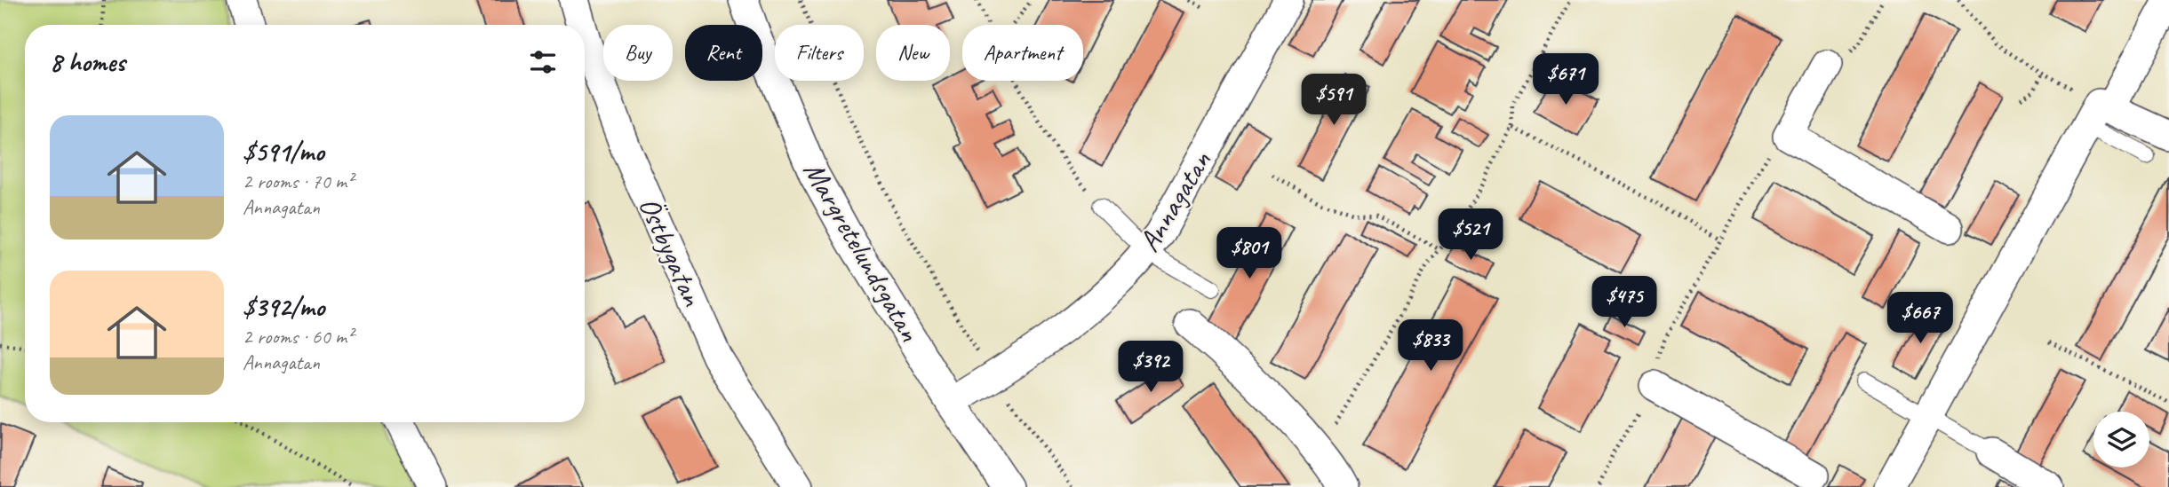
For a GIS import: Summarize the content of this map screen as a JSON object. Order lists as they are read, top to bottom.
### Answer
{
  "streets": {
    "street": ["Annagatan", "Östbygatan", "Margretelundsgatan"]
  },
  "crossings": [
    ["Annagatan", "Margretelundsgatan"]
  ],
  "page": {
    "chip": [
      "Buy",
      "Rent",
      "Filters",
      "New",
      "Apartment"
    ],
    "heading": "8 homes",
    "price": [
      "$671",
      "$591",
      "$521",
      "$801",
      "$475",
      "$667",
      "$833",
      "$392"
    ],
    "list": [
      {
        "name": "$591/mo",
        "note": "2 rooms · 70 m² · Annagatan"
      },
      {
        "name": "$392/mo",
        "note": "2 rooms · 60 m² · Annagatan"
      }
    ]
  }
}
